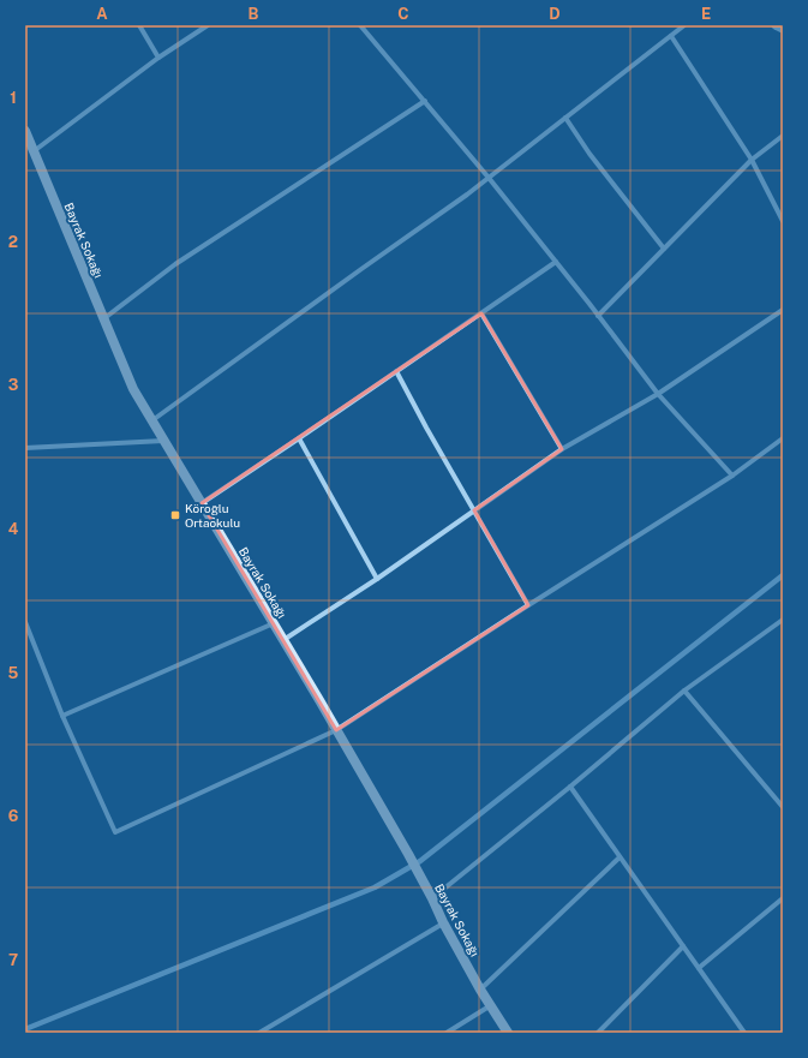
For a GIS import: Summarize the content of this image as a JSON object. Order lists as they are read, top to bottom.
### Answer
{
  "streets": {
    "main road": ["Bayrak Sokağı"]
  },
  "places": {
    "transit": ["Köroğlu Ortaokulu"]
  },
  "grid": {
    "columns": [
      "A",
      "B",
      "C",
      "D",
      "E"
    ],
    "rows": [
      "1",
      "2",
      "3",
      "4",
      "5",
      "6",
      "7"
    ]
  }
}
